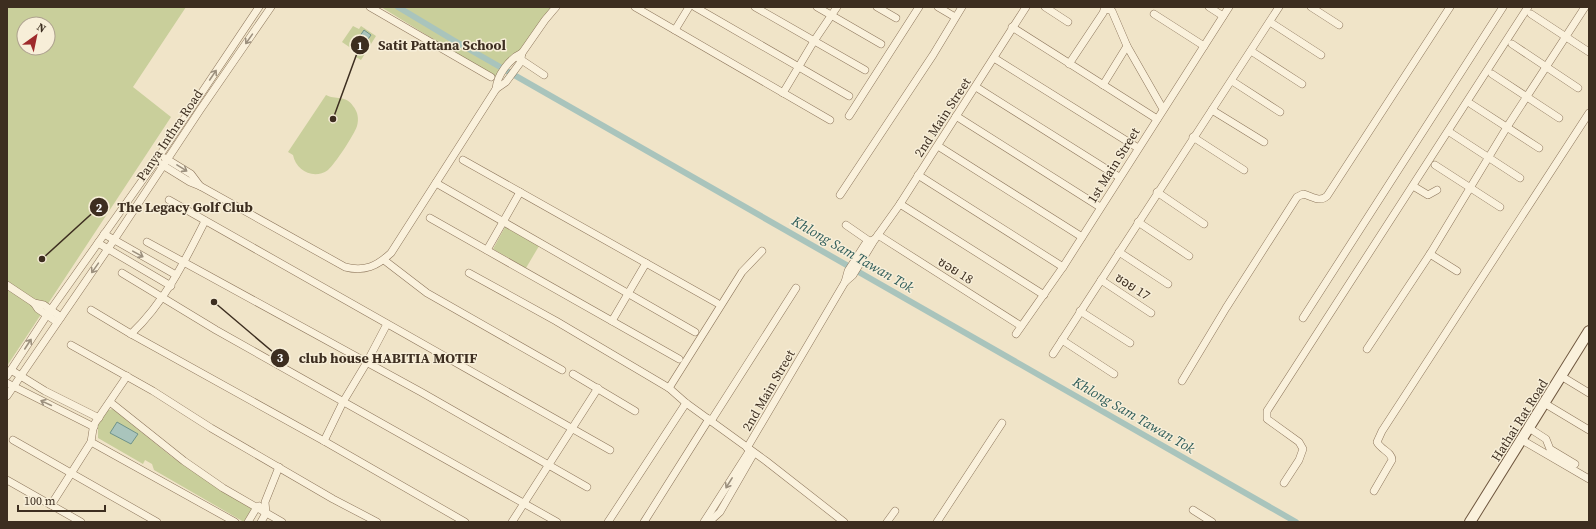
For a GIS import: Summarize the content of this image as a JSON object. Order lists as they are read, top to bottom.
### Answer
{
  "streets": {
    "main road": ["Hathai Rat Road"],
    "street": [
      "2nd Main Street",
      "Panya Inthra Road",
      "1st Main Street",
      "ซอย 18",
      "ซอย 17"
    ]
  },
  "crossings": [
    ["2nd Main Street", "ซอย 18"],
    ["1st Main Street", "ซอย 18"]
  ],
  "water": ["Khlong Sam Tawan Tok"],
  "places": ["Satit Pattana School", "The Legacy Golf Club", "club house HABITIA MOTIF"],
  "scale_bar": "100 m",
  "north": "top right"
}
